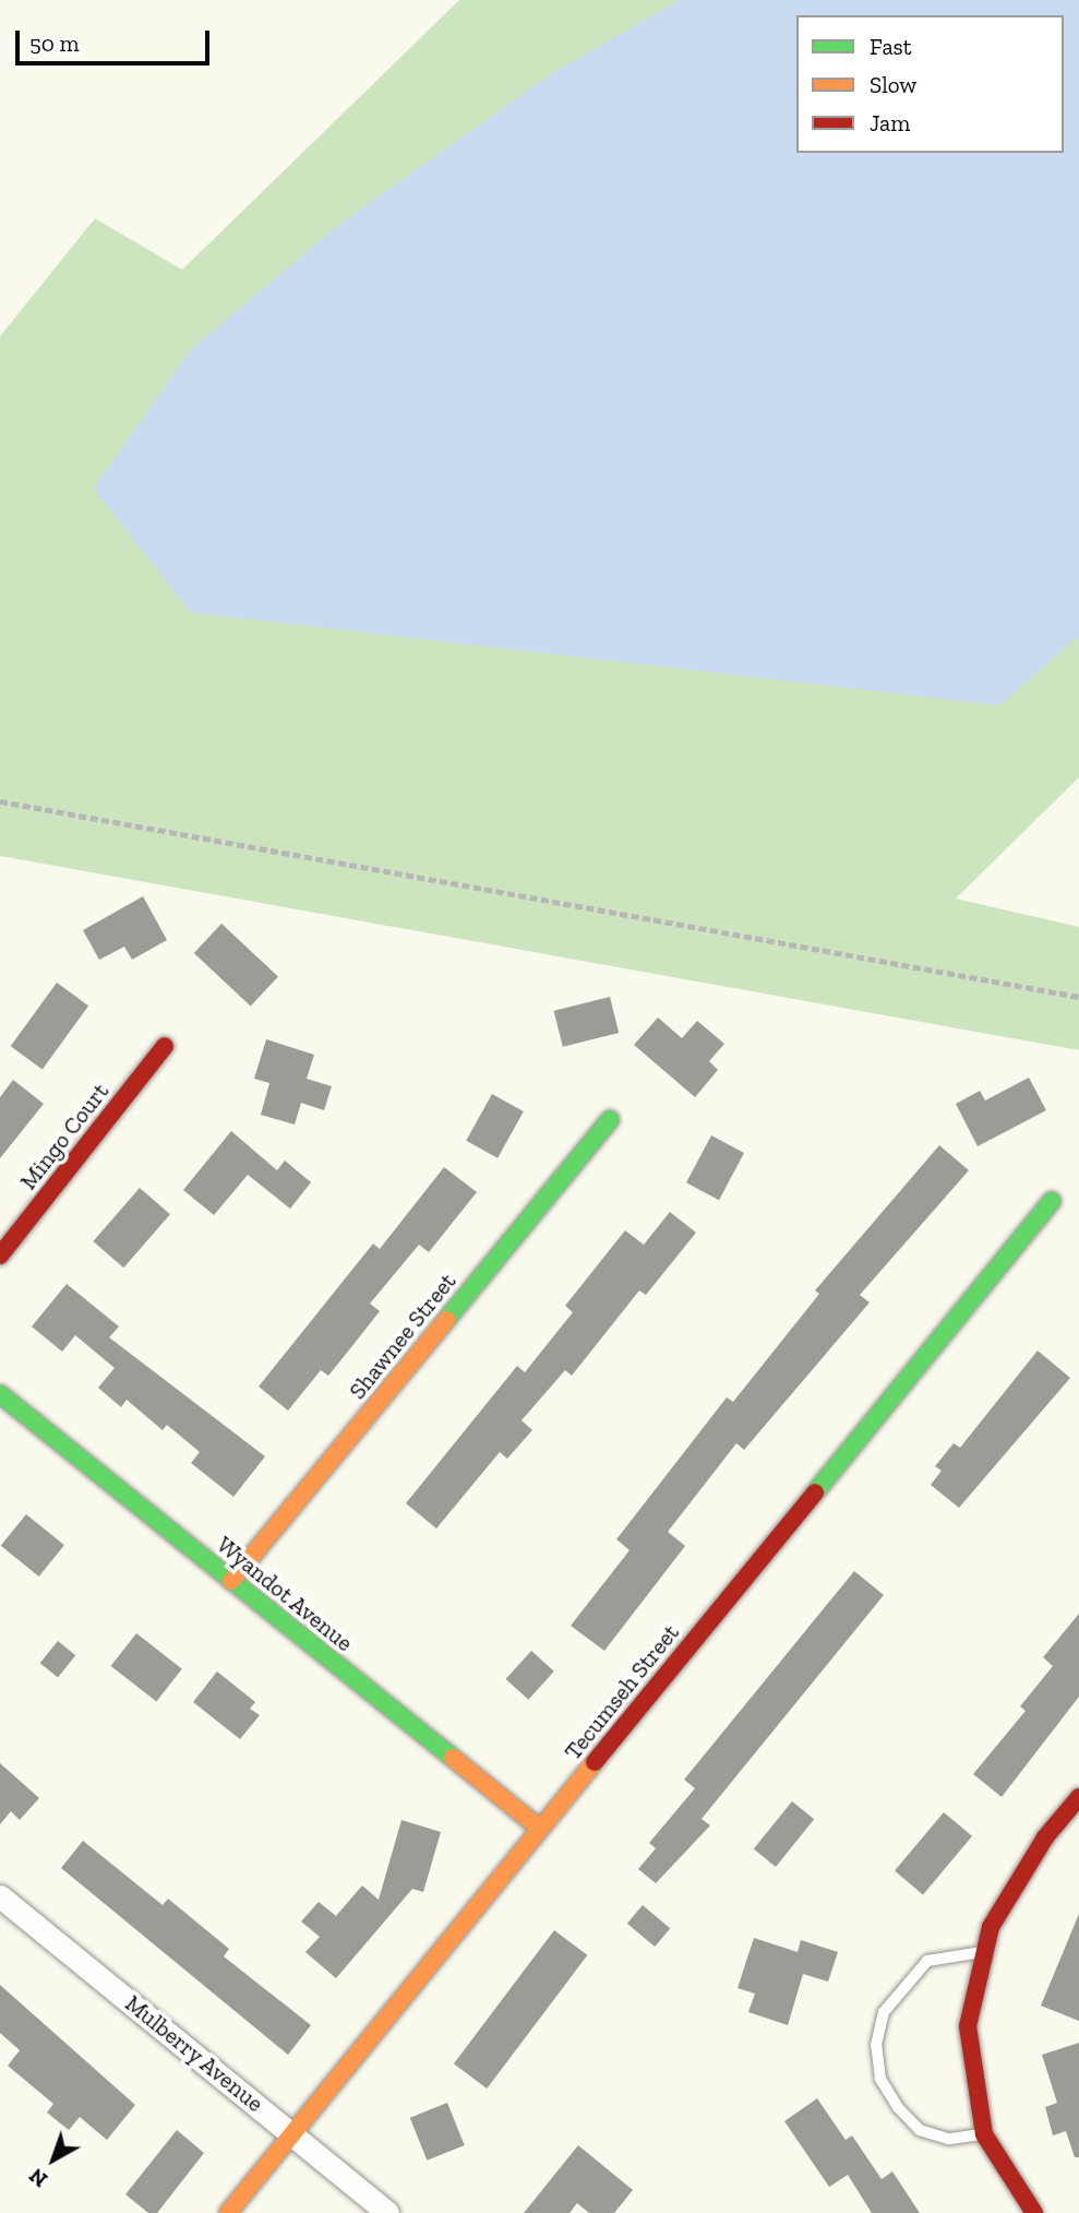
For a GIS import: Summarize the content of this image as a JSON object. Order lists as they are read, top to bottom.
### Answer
{
  "streets": {
    "street": [
      "Mingo Court",
      "Shawnee Street",
      "Wyandot Avenue",
      "Tecumseh Street",
      "Mulberry Avenue"
    ]
  },
  "crossings": [
    ["Shawnee Street", "Wyandot Avenue"],
    ["Wyandot Avenue", "Tecumseh Street"],
    ["Tecumseh Street", "Mulberry Avenue"]
  ],
  "legend": ["Fast", "Slow", "Jam"],
  "scale_bar": "50 m",
  "north": "bottom left"
}
